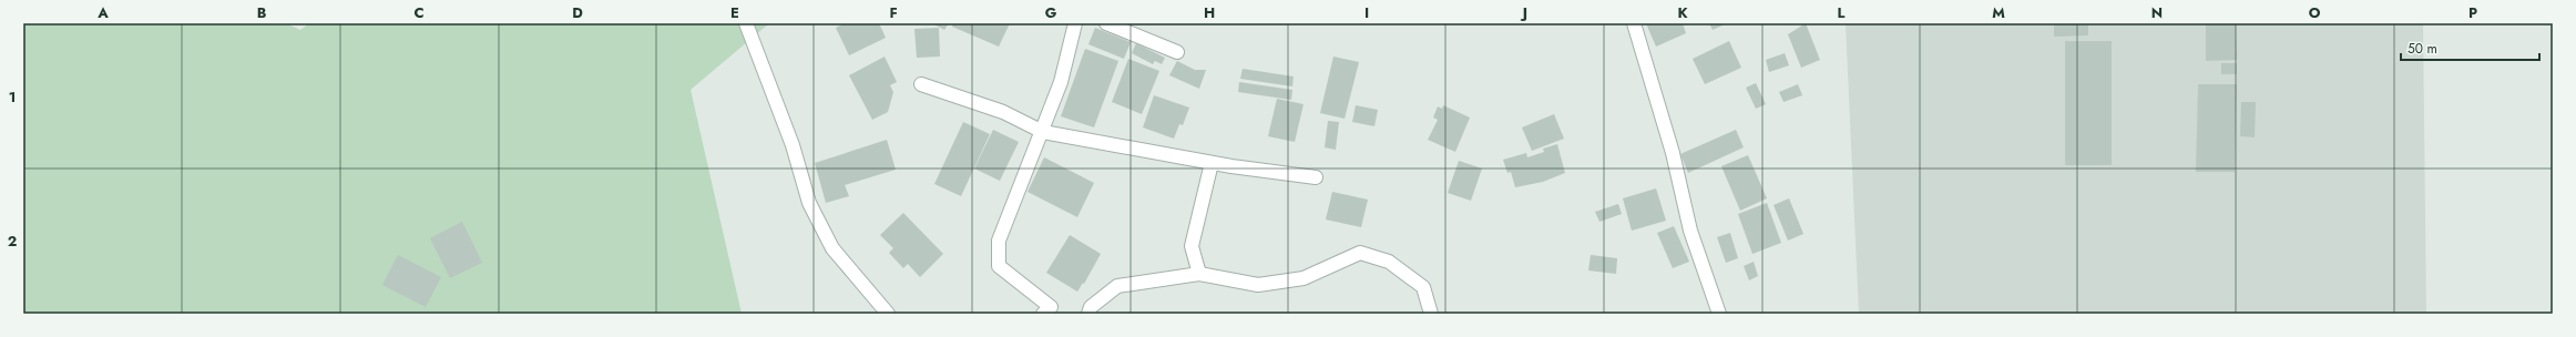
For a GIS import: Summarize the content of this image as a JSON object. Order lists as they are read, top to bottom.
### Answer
{
  "scale_bar": "50 m",
  "grid": {
    "columns": [
      "A",
      "B",
      "C",
      "D",
      "E",
      "F",
      "G",
      "H",
      "I",
      "J",
      "K",
      "L",
      "M",
      "N",
      "O",
      "P"
    ],
    "rows": ["1", "2"]
  }
}
